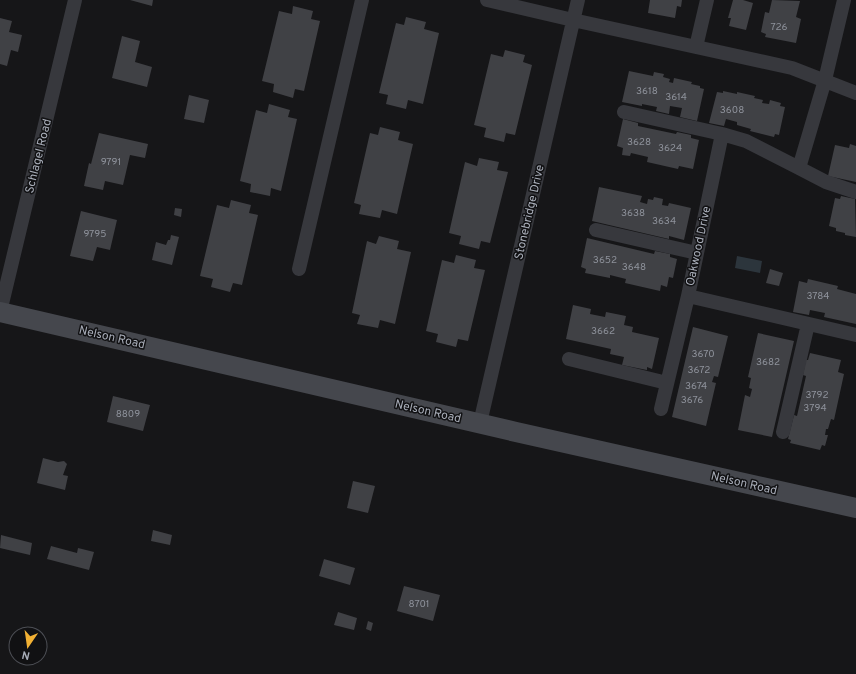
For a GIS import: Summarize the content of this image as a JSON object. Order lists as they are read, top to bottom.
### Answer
{
  "streets": {
    "main road": ["Nelson Road"],
    "street": ["Schlagel Road", "Stonebridge Drive", "Oakwood Drive"]
  },
  "crossings": [
    ["Schlagel Road", "Nelson Road"],
    ["Stonebridge Drive", "Nelson Road"]
  ],
  "house_numbers": [
    "726",
    "3618",
    "3614",
    "3608",
    "3628",
    "3624",
    "9791",
    "3638",
    "3634",
    "9795",
    "3652",
    "3648",
    "3784",
    "3662",
    "3670",
    "3682",
    "3672",
    "3674",
    "3792",
    "3676",
    "3794",
    "8809",
    "8701"
  ],
  "north": "bottom"
}
